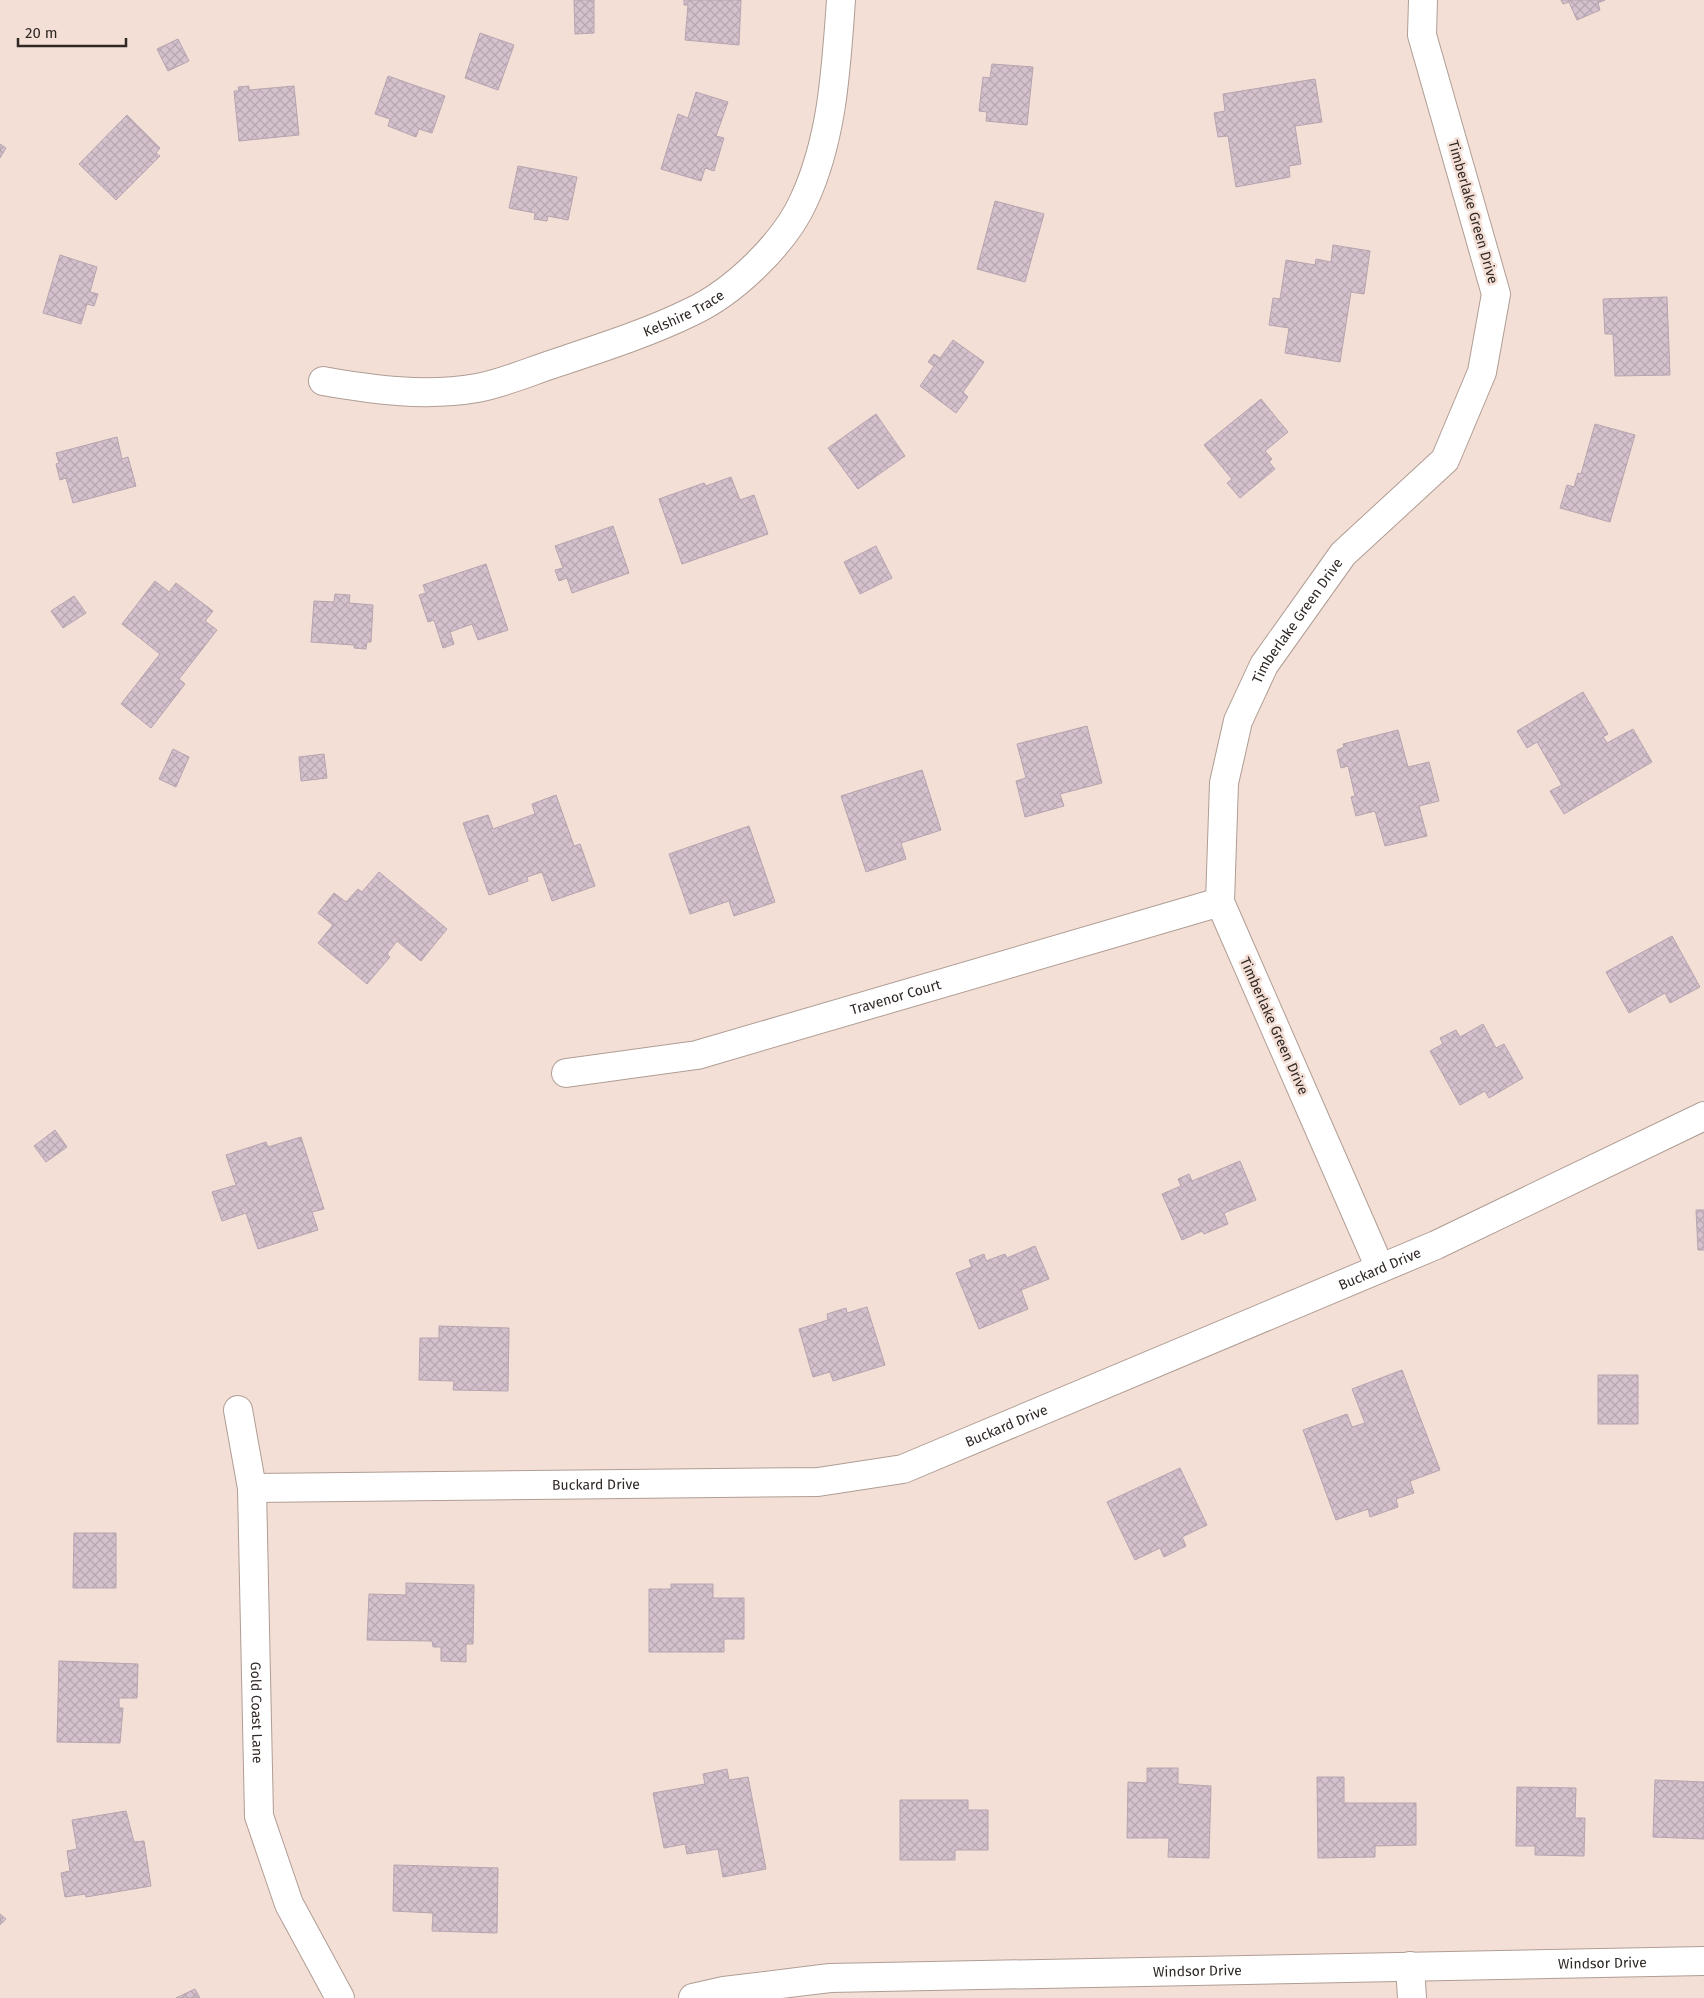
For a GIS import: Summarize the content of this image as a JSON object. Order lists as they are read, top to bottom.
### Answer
{
  "streets": {
    "street": [
      "Timberlake Green Drive",
      "Kelshire Trace",
      "Travenor Court",
      "Buckard Drive",
      "Gold Coast Lane",
      "Windsor Drive"
    ]
  },
  "crossings": [
    ["Timberlake Green Drive", "Travenor Court"],
    ["Timberlake Green Drive", "Buckard Drive"],
    ["Buckard Drive", "Gold Coast Lane"]
  ],
  "scale_bar": "20 m"
}
